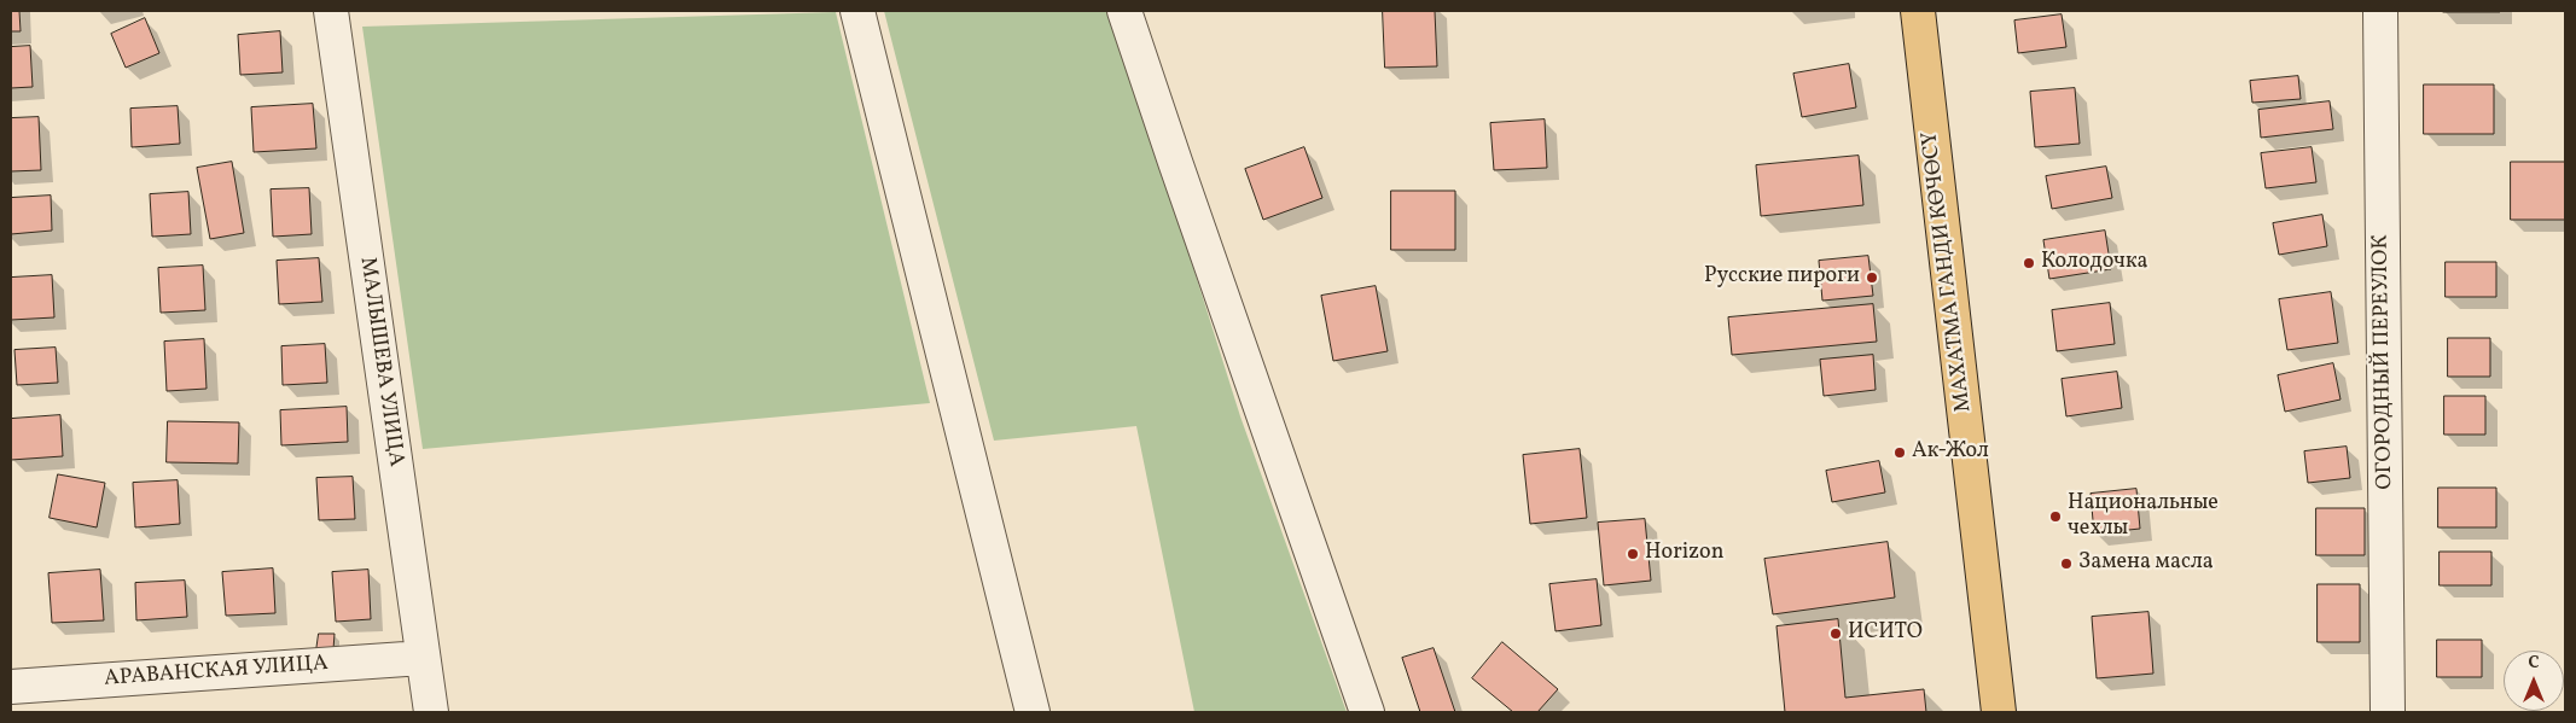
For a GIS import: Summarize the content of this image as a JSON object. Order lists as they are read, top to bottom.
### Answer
{
  "streets": {
    "main road": ["МАХАТМА ГАНДИ КӨЧӨСҮ"],
    "street": ["МАЛЫШЕВА УЛИЦА", "ОГОРОДНЫЙ ПЕРЕУЛОК", "АРАВАНСКАЯ УЛИЦА"]
  },
  "crossings": [
    ["МАЛЫШЕВА УЛИЦА", "АРАВАНСКАЯ УЛИЦА"]
  ],
  "places": [
    "Колодочка",
    "Русские пироги",
    "Ак-Жол",
    "Национальные чехлы",
    "Horizon",
    "Замена масла",
    "ИСИТО"
  ],
  "north": "top"
}
